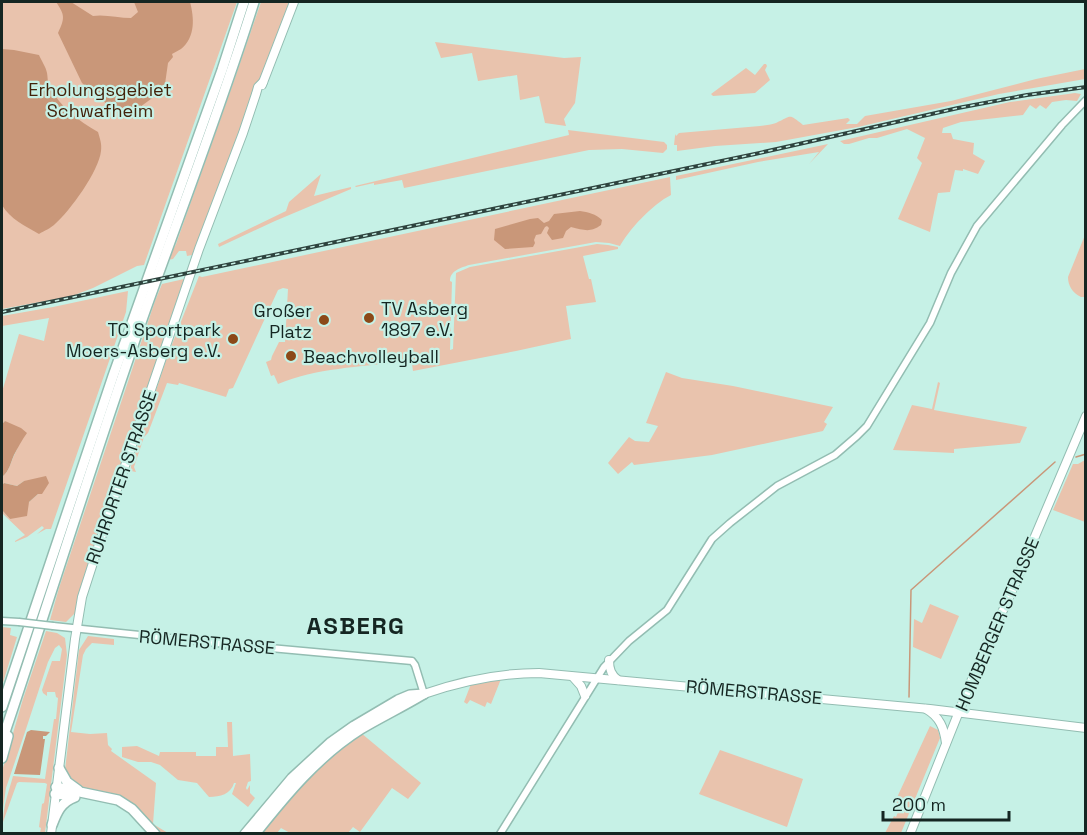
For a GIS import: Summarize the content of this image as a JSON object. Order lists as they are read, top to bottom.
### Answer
{
  "streets": {
    "main road": ["RUHRORTER STRASSE", "HOMBERGER STRASSE", "RÖMERSTRASSE"]
  },
  "crossings": [
    ["RUHRORTER STRASSE", "RÖMERSTRASSE"],
    ["HOMBERGER STRASSE", "RÖMERSTRASSE"]
  ],
  "districts": ["ASBERG"],
  "parks": ["Erholungsgebiet Schwafheim"],
  "places": [
    "TV Asberg 1897 e.V.",
    "Großer Platz",
    "TC Sportpark Moers-Asberg e.V.",
    "Beachvolleyball"
  ],
  "scale_bar": "200 m"
}
